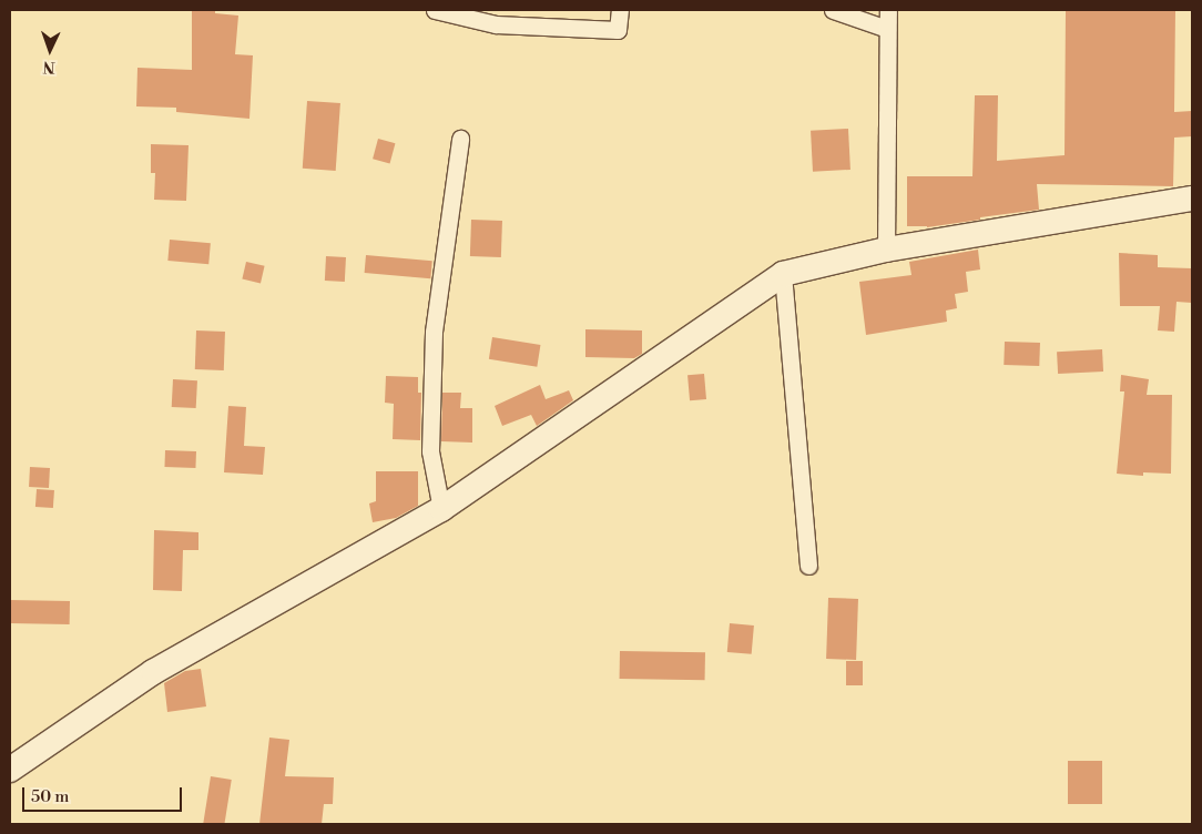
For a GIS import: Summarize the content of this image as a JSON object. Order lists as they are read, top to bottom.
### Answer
{
  "scale_bar": "50 m",
  "north": "bottom"
}
